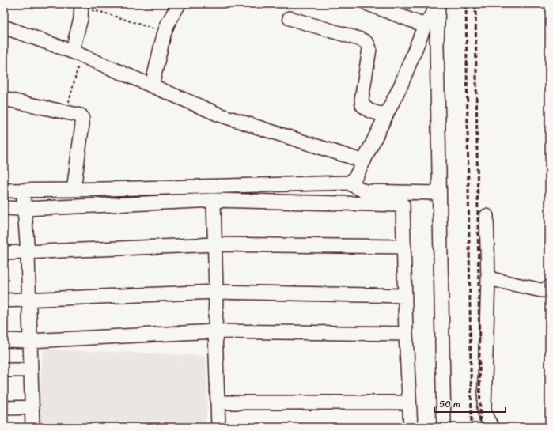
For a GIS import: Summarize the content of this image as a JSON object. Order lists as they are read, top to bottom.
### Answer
{
  "scale_bar": "50 m"
}
